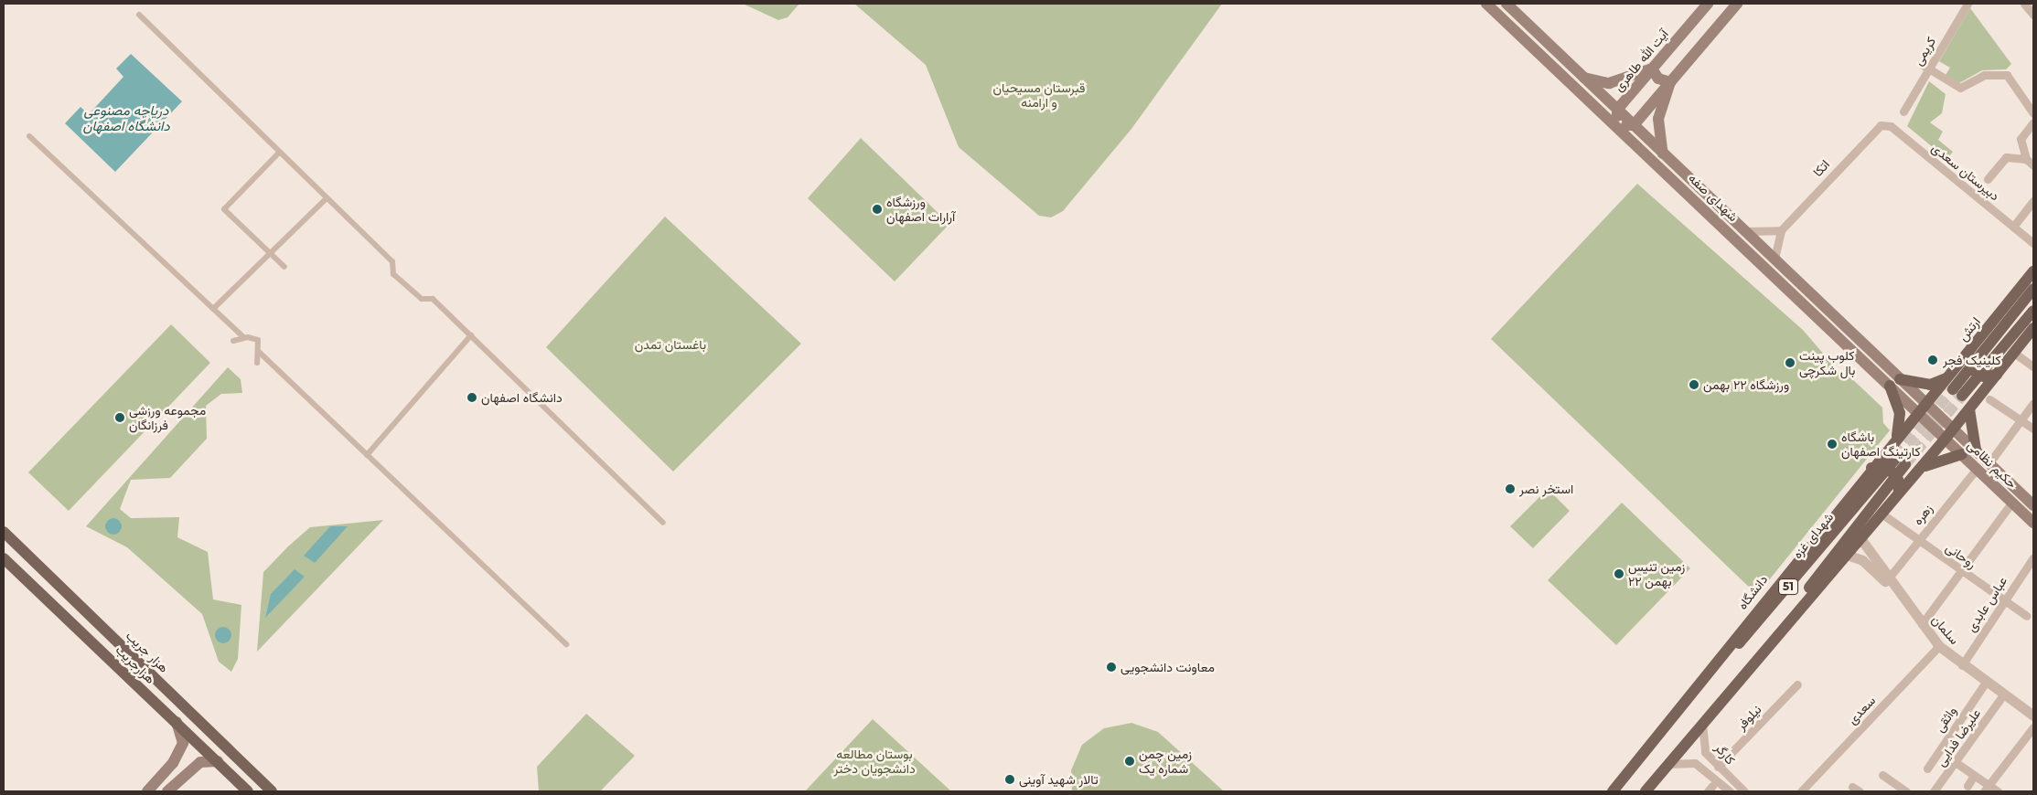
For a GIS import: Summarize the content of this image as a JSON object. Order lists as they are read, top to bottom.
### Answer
{
  "streets": {
    "main road": [
      "آیت الله طاهری",
      "شهدای صفه",
      "ارتش",
      "حکیم نظامی",
      "شهدای غزه",
      "51",
      "دانشگاه",
      "هزار جریب",
      "هزارجریب"
    ],
    "street": [
      "کریمی",
      "اتکا",
      "دبیرستان سعدی",
      "زهره",
      "روحانی",
      "عباس عابدی",
      "سلمان",
      "سعدی",
      "نیلوفر",
      "واثقی",
      "علیرضا فدایی",
      "کارگر"
    ]
  },
  "crossings": [
    ["آیت الله طاهری", "شهدای صفه"],
    ["اتکا", "دبیرستان سعدی"],
    ["شهدای صفه", "ارتش"],
    ["شهدای صفه", "حکیم نظامی"],
    ["شهدای صفه", "دانشگاه"],
    ["ارتش", "دانشگاه"],
    ["حکیم نظامی", "زهره"],
    ["زهره", "روحانی"],
    ["زهره", "سلمان"],
    ["شهدای غزه", "51"],
    ["شهدای غزه", "دانشگاه"],
    ["شهدای غزه", "کارگر"],
    ["روحانی", "عباس عابدی"],
    ["51", "کارگر"],
    ["عباس عابدی", "سلمان"],
    ["سلمان", "سعدی"],
    ["سلمان", "واثقی"],
    ["سلمان", "علیرضا فدایی"],
    ["نیلوفر", "کارگر"]
  ],
  "water": ["دریاچه مصنوعی دانشگاه اصفهان"],
  "parks": ["قبرستان مسیحیان و ارامنه", "باغستان تمدن", "بوستان مطالعه دانشجویان دختر"],
  "places": [
    "ورزشگاه آرارات اصفهان",
    "کلینیک فجر",
    "کلوب پینت بال شکرچی",
    "ورزشگاه ۲۲ بهمن",
    "دانشگاه اصفهان",
    "مجموعه ورزشی فرزانگان",
    "باشگاه کارتینگ اصفهان",
    "استخر نصر",
    "زمین تنیس ۲۲ بهمن",
    "معاونت دانشجویی",
    "زمین چمن شماره یک",
    "تالار شهید آوینی"
  ]
}
